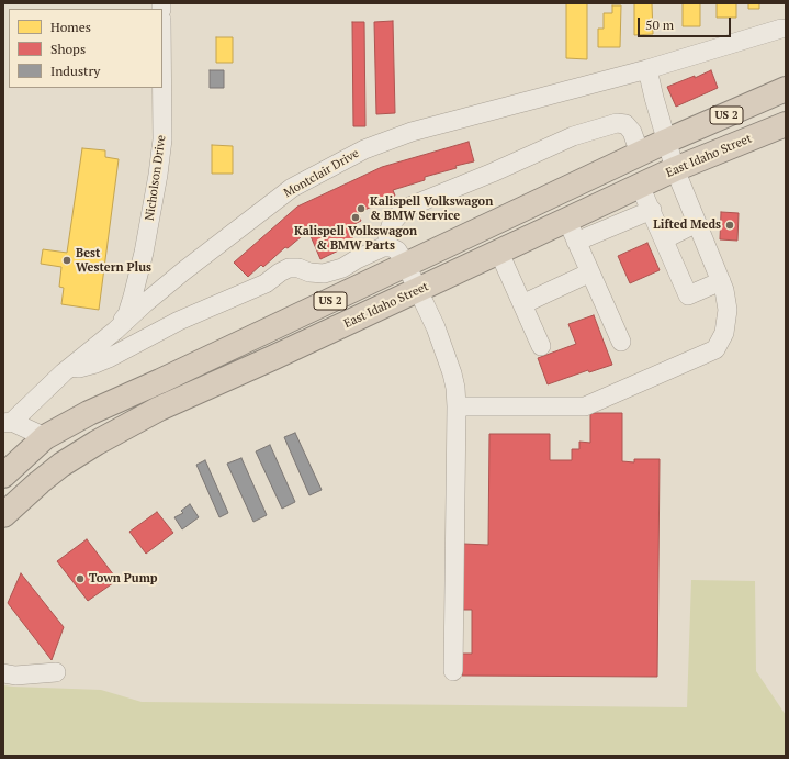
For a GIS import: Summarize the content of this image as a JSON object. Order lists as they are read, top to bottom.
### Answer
{
  "streets": {
    "highway": ["US 2", "East Idaho Street"],
    "street": ["Montclair Drive", "Nicholson Drive"]
  },
  "crossings": [
    ["East Idaho Street", "Montclair Drive"],
    ["Montclair Drive", "Nicholson Drive"]
  ],
  "places": [
    "Kalispell Volkswagon & BMW Service",
    "Kalispell Volkswagon & BMW Parts",
    "Lifted Meds",
    "Best Western Plus",
    "Town Pump"
  ],
  "legend": ["Homes", "Shops", "Industry"],
  "scale_bar": "50 m"
}
